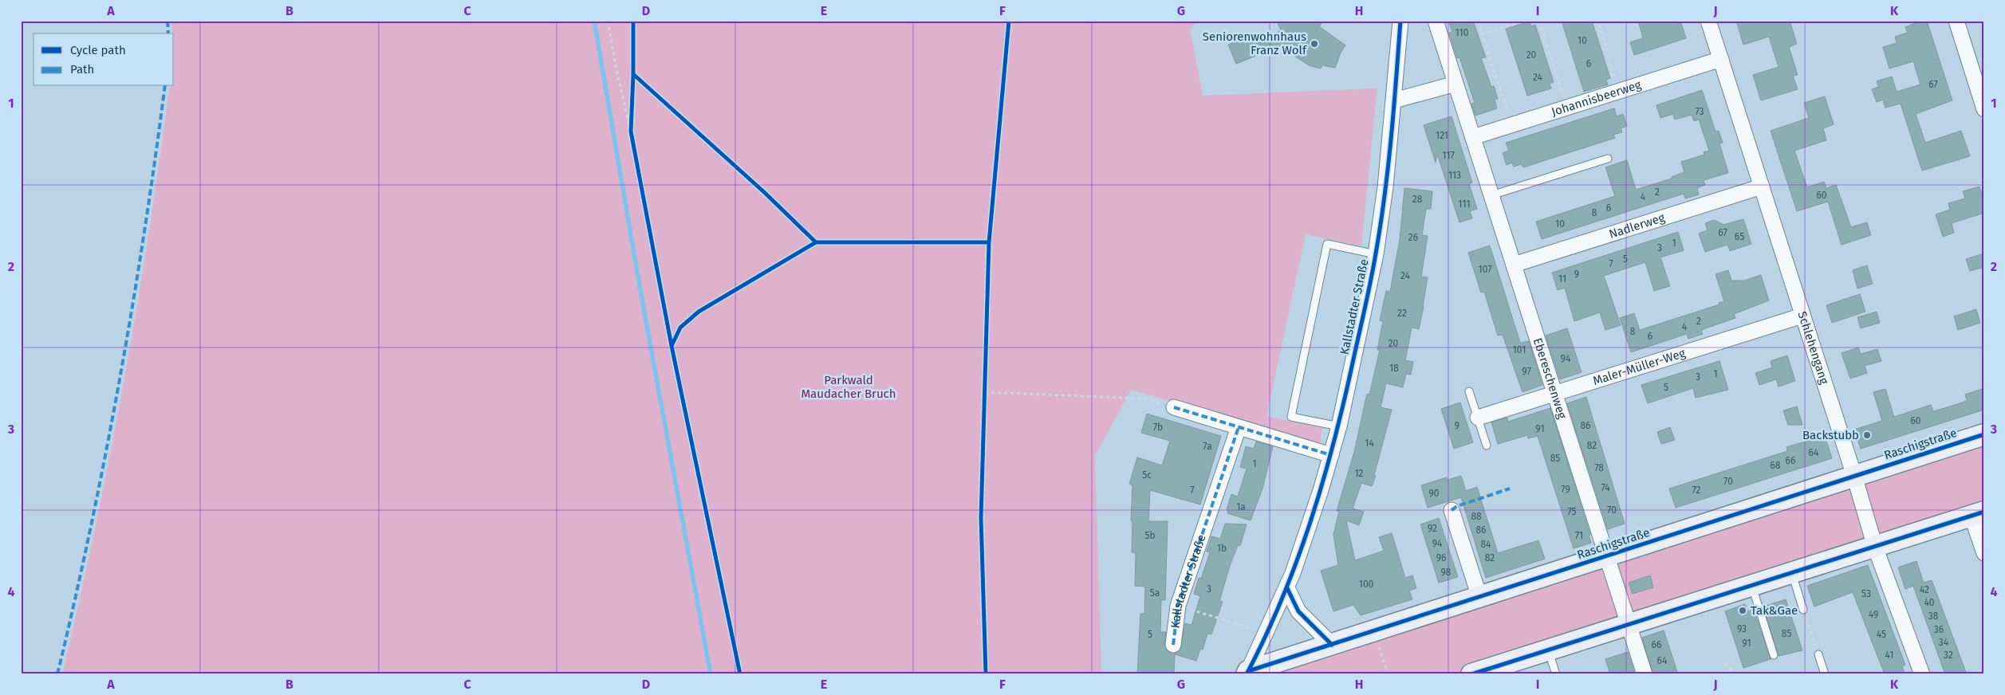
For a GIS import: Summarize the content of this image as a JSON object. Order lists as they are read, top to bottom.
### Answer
{
  "streets": {
    "street": [
      "Johannisbeerweg",
      "Nadlerweg",
      "Kallstadter Straße",
      "Schlehengang",
      "Maler-Müller-Weg",
      "Ebereschenweg",
      "Raschigstraße"
    ]
  },
  "crossings": [
    ["Johannisbeerweg", "Schlehengang"],
    ["Johannisbeerweg", "Ebereschenweg"],
    ["Nadlerweg", "Schlehengang"],
    ["Nadlerweg", "Ebereschenweg"],
    ["Kallstadter Straße", "Raschigstraße"],
    ["Schlehengang", "Maler-Müller-Weg"],
    ["Schlehengang", "Raschigstraße"],
    ["Maler-Müller-Weg", "Ebereschenweg"],
    ["Ebereschenweg", "Raschigstraße"]
  ],
  "parks": ["Parkwald Maudacher Bruch"],
  "places": ["Seniorenwohnhaus Franz Wolf", "Backstubb", "Tak&Gae"],
  "house_numbers": [
    "110",
    "10",
    "20",
    "6",
    "24",
    "67",
    "73",
    "121",
    "117",
    "113",
    "2",
    "60",
    "4",
    "28",
    "111",
    "6",
    "8",
    "10",
    "67",
    "65",
    "26",
    "1",
    "3",
    "5",
    "7",
    "107",
    "9",
    "24",
    "11",
    "22",
    "2",
    "4",
    "8",
    "6",
    "20",
    "101",
    "94",
    "18",
    "97",
    "1",
    "3",
    "5",
    "60",
    "9",
    "86",
    "7b",
    "91",
    "14",
    "82",
    "7a",
    "64",
    "85",
    "66",
    "1",
    "68",
    "78",
    "12",
    "5c",
    "70",
    "74",
    "79",
    "7",
    "72",
    "90",
    "1a",
    "70",
    "75",
    "88",
    "92",
    "86",
    "5b",
    "71",
    "94",
    "84",
    "1b",
    "96",
    "82",
    "98",
    "100",
    "3",
    "42",
    "5a",
    "53",
    "40",
    "49",
    "38",
    "93",
    "36",
    "85",
    "5",
    "45",
    "34",
    "91",
    "66",
    "41",
    "32",
    "64"
  ],
  "legend": ["Cycle path", "Path"],
  "grid": {
    "columns": [
      "A",
      "B",
      "C",
      "D",
      "E",
      "F",
      "G",
      "H",
      "I",
      "J",
      "K"
    ],
    "rows": [
      "1",
      "2",
      "3",
      "4"
    ]
  }
}
